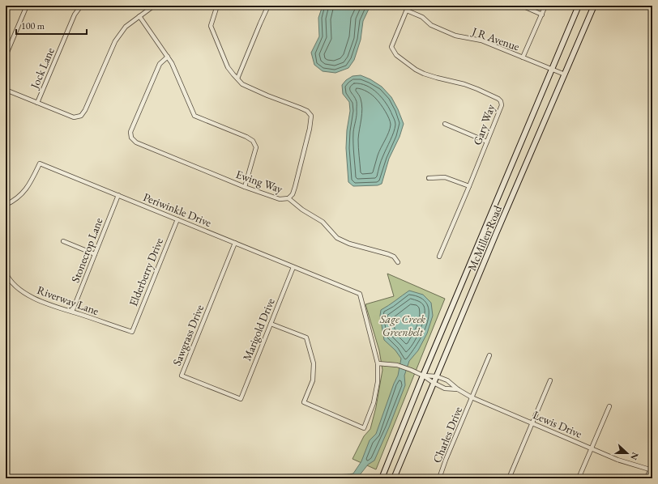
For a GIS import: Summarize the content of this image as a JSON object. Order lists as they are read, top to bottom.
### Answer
{
  "streets": {
    "main road": ["McMillen Road"],
    "street": [
      "J R Avenue",
      "Jock Lane",
      "Gary Way",
      "Ewing Way",
      "Periwinkle Drive",
      "Stonecrop Lane",
      "Elderberry Drive",
      "Riverway Lane",
      "Marigold Drive",
      "Sawgrass Drive",
      "Lewis Drive",
      "Charles Drive"
    ]
  },
  "crossings": [
    ["J R Avenue", "Gary Way"],
    ["J R Avenue", "McMillen Road"],
    ["Periwinkle Drive", "Stonecrop Lane"],
    ["Periwinkle Drive", "Elderberry Drive"],
    ["Periwinkle Drive", "Marigold Drive"],
    ["Periwinkle Drive", "Sawgrass Drive"],
    ["Periwinkle Drive", "Lewis Drive"],
    ["McMillen Road", "Lewis Drive"],
    ["Stonecrop Lane", "Riverway Lane"],
    ["Elderberry Drive", "Riverway Lane"],
    ["Marigold Drive", "Sawgrass Drive"],
    ["Lewis Drive", "Charles Drive"]
  ],
  "parks": ["Sage Creek Greenbelt"],
  "scale_bar": "100 m",
  "north": "right"
}
